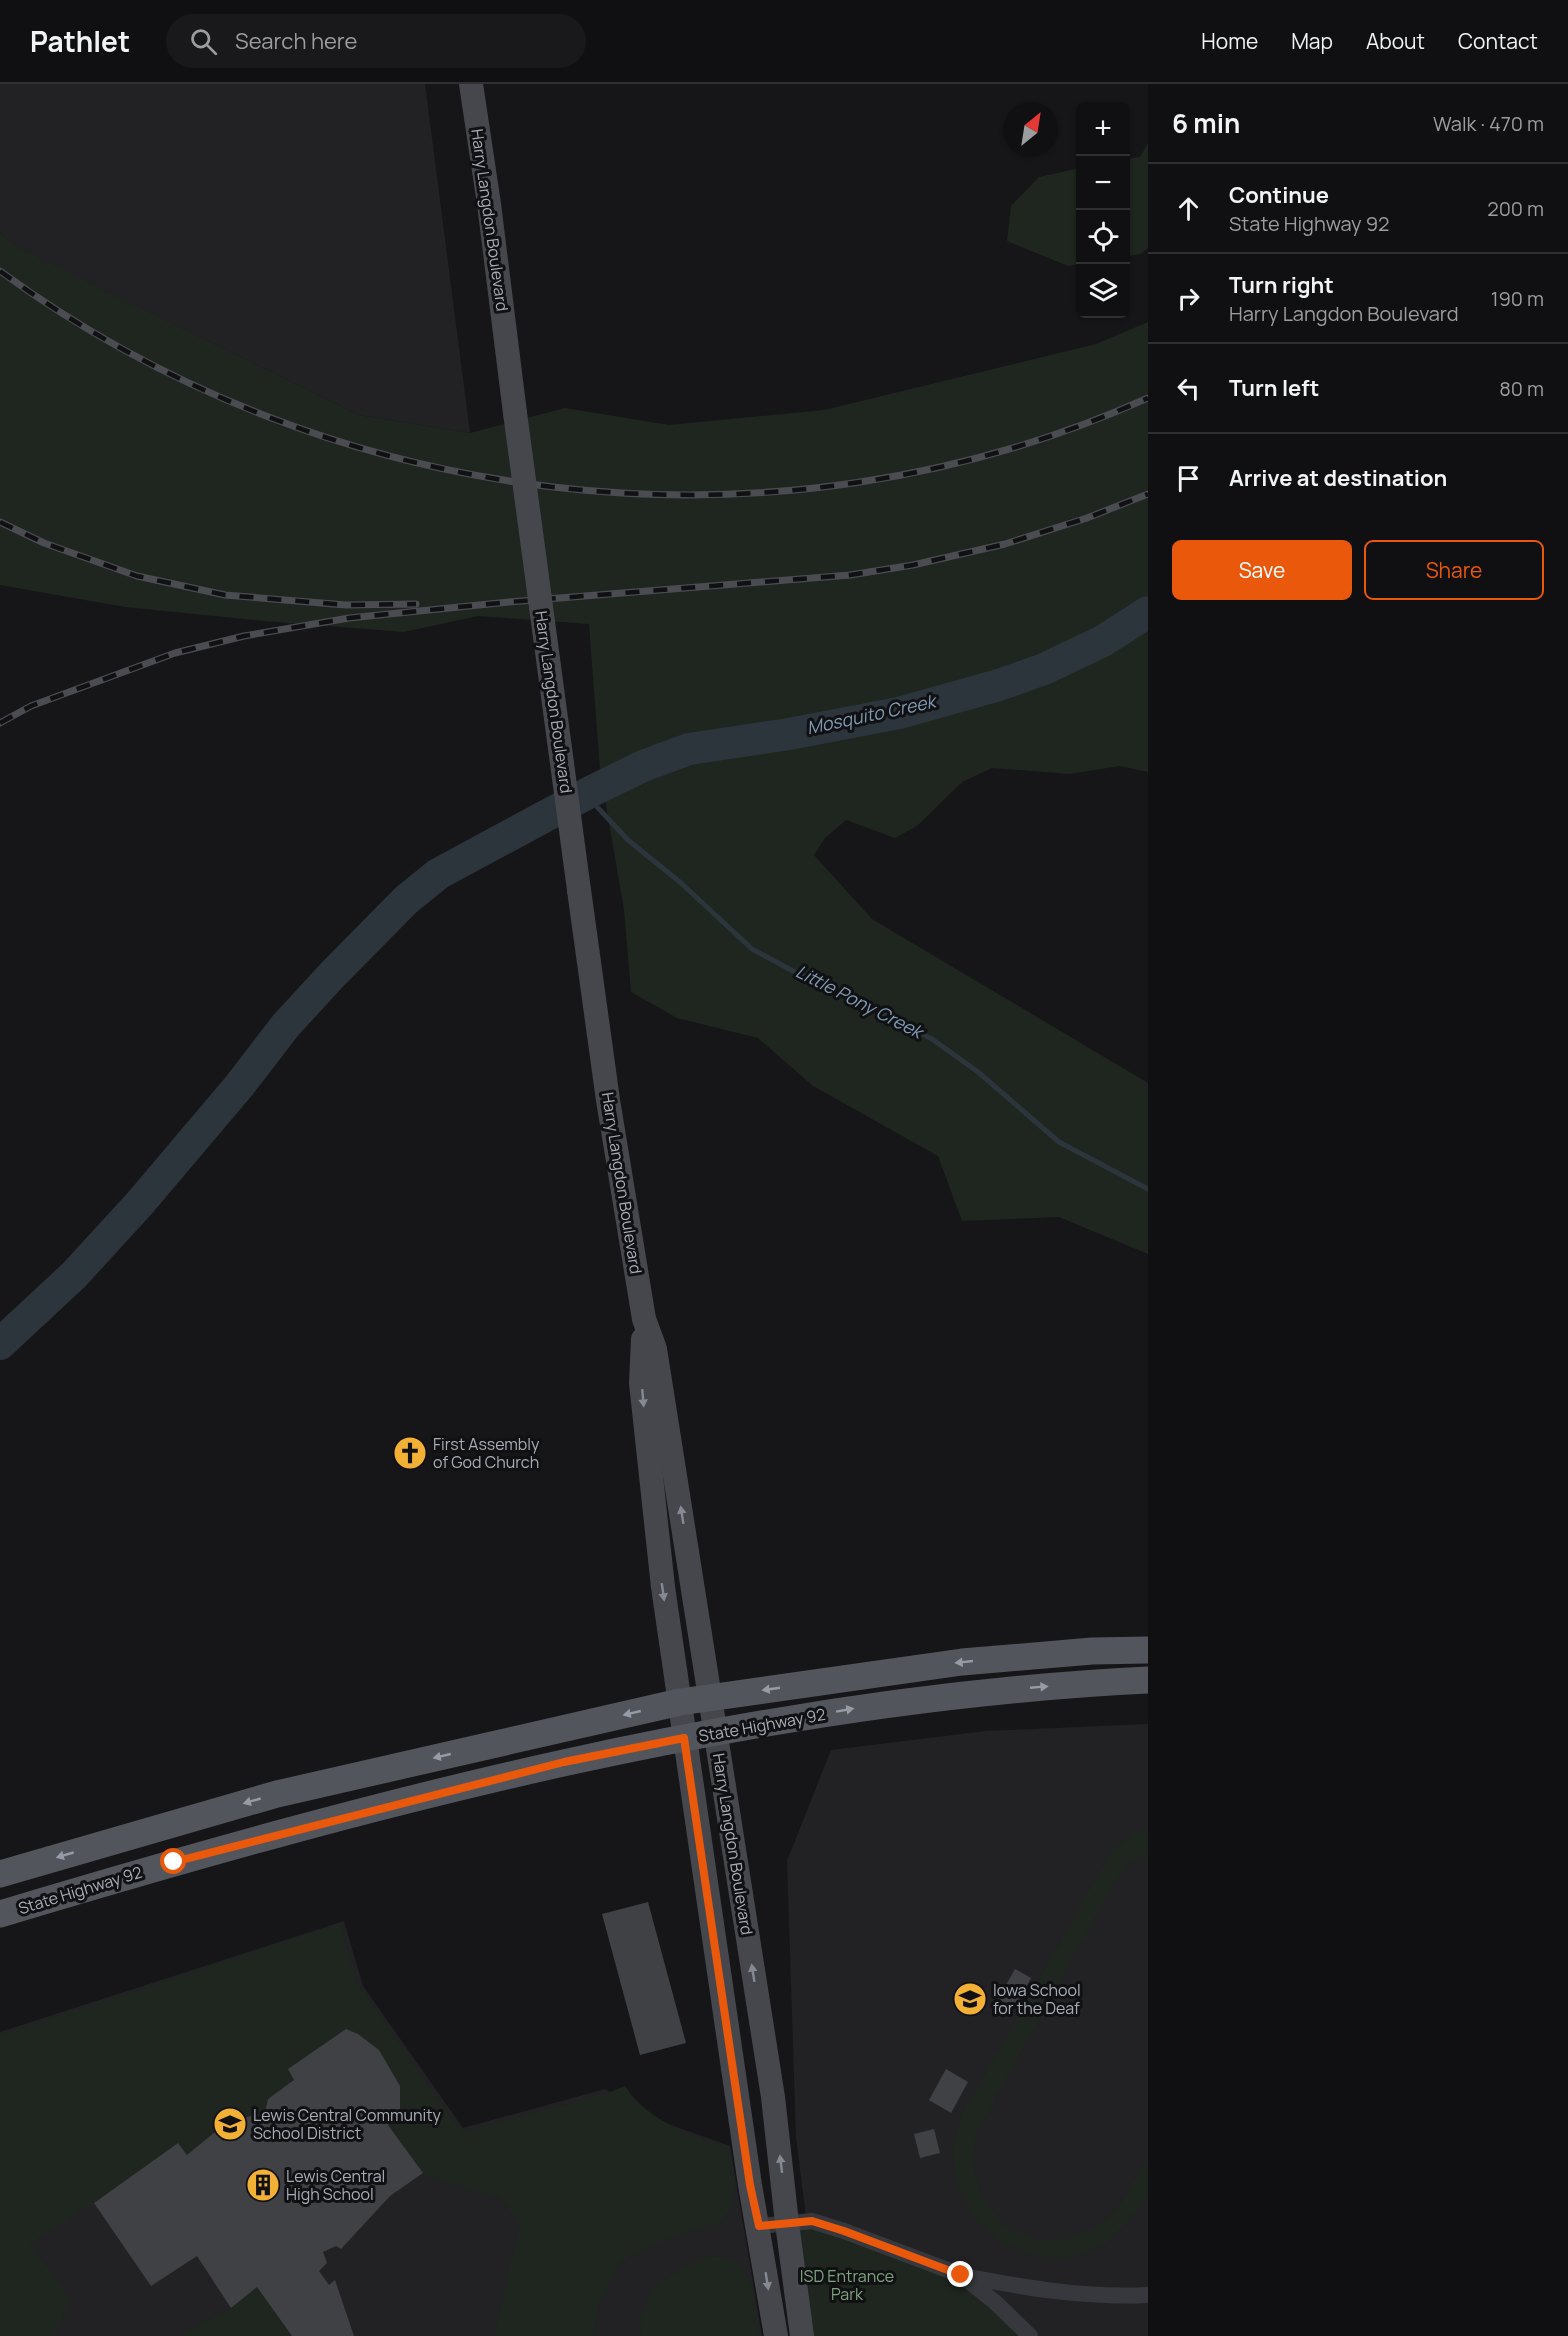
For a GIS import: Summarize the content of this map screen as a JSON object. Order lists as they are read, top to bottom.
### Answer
{
  "streets": {
    "main road": ["Harry Langdon Boulevard", "State Highway 92"]
  },
  "crossings": [
    ["Harry Langdon Boulevard", "State Highway 92"]
  ],
  "water": ["Mosquito Creek", "Little Pony Creek"],
  "parks": ["ISD Entrance Park"],
  "places": {
    "church": ["First Assembly of God Church"],
    "school or university": ["Iowa School for the Deaf", "Lewis Central Community School District"],
    "building": ["Lewis Central High School"]
  },
  "north": "top right",
  "page": {
    "header": "Pathlet",
    "search": "Search here",
    "nav": [
      "Home",
      "Map",
      "About",
      "Contact"
    ],
    "heading": ["6 min", "Walk · 470 m"],
    "map_buttons": ["+", "−"],
    "list": [
      ["Continue", "State Highway 92", "200 m"],
      ["Turn right", "Harry Langdon Boulevard", "190 m"],
      ["Turn left", "80 m"],
      "Arrive at destination"
    ],
    "buttons": ["Save", "Share"]
  }
}
